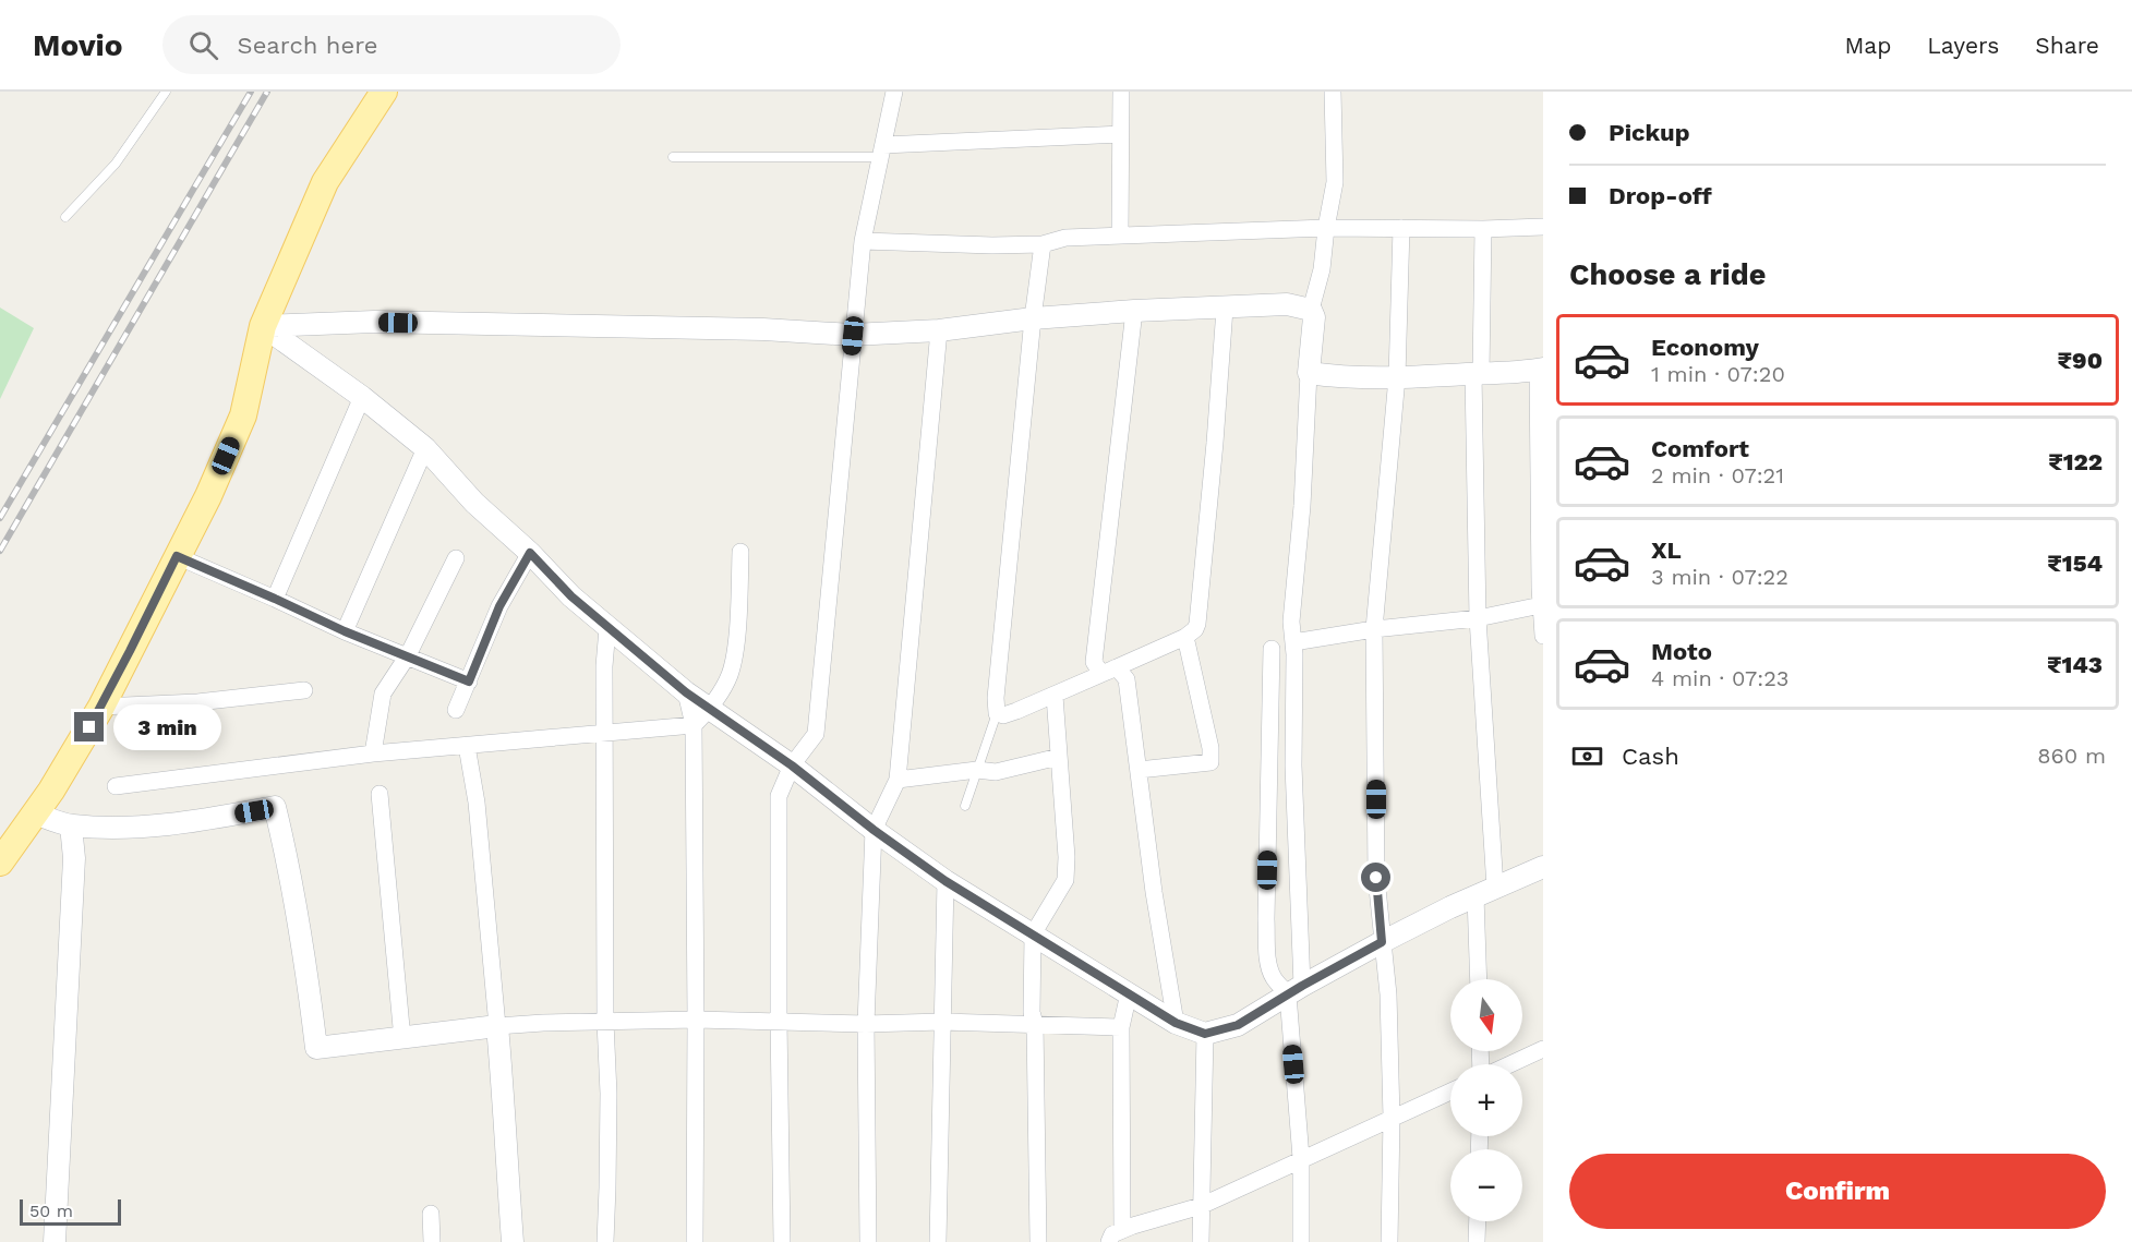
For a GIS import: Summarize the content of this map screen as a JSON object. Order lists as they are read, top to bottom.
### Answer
{
  "scale_bar": "50 m",
  "north": "bottom",
  "page": {
    "header": "Movio",
    "search": "Search here",
    "nav": ["Map", "Layers", "Share"],
    "banner": ["Pickup", "Drop-off"],
    "heading": "Choose a ride",
    "list": [
      {
        "name": "Economy",
        "note": "1 min · 07:20",
        "value": "₹90"
      },
      {
        "name": "Comfort",
        "note": "2 min · 07:21",
        "value": "₹122"
      },
      {
        "name": "XL",
        "note": "3 min · 07:22",
        "value": "₹154"
      },
      {
        "name": "Moto",
        "note": "4 min · 07:23",
        "value": "₹143"
      }
    ],
    "bubble": "3 min",
    "pay": ["Cash", "860 m"],
    "map_buttons": ["+", "−"],
    "buttons": "Confirm",
    "scale": "50 m"
  }
}
